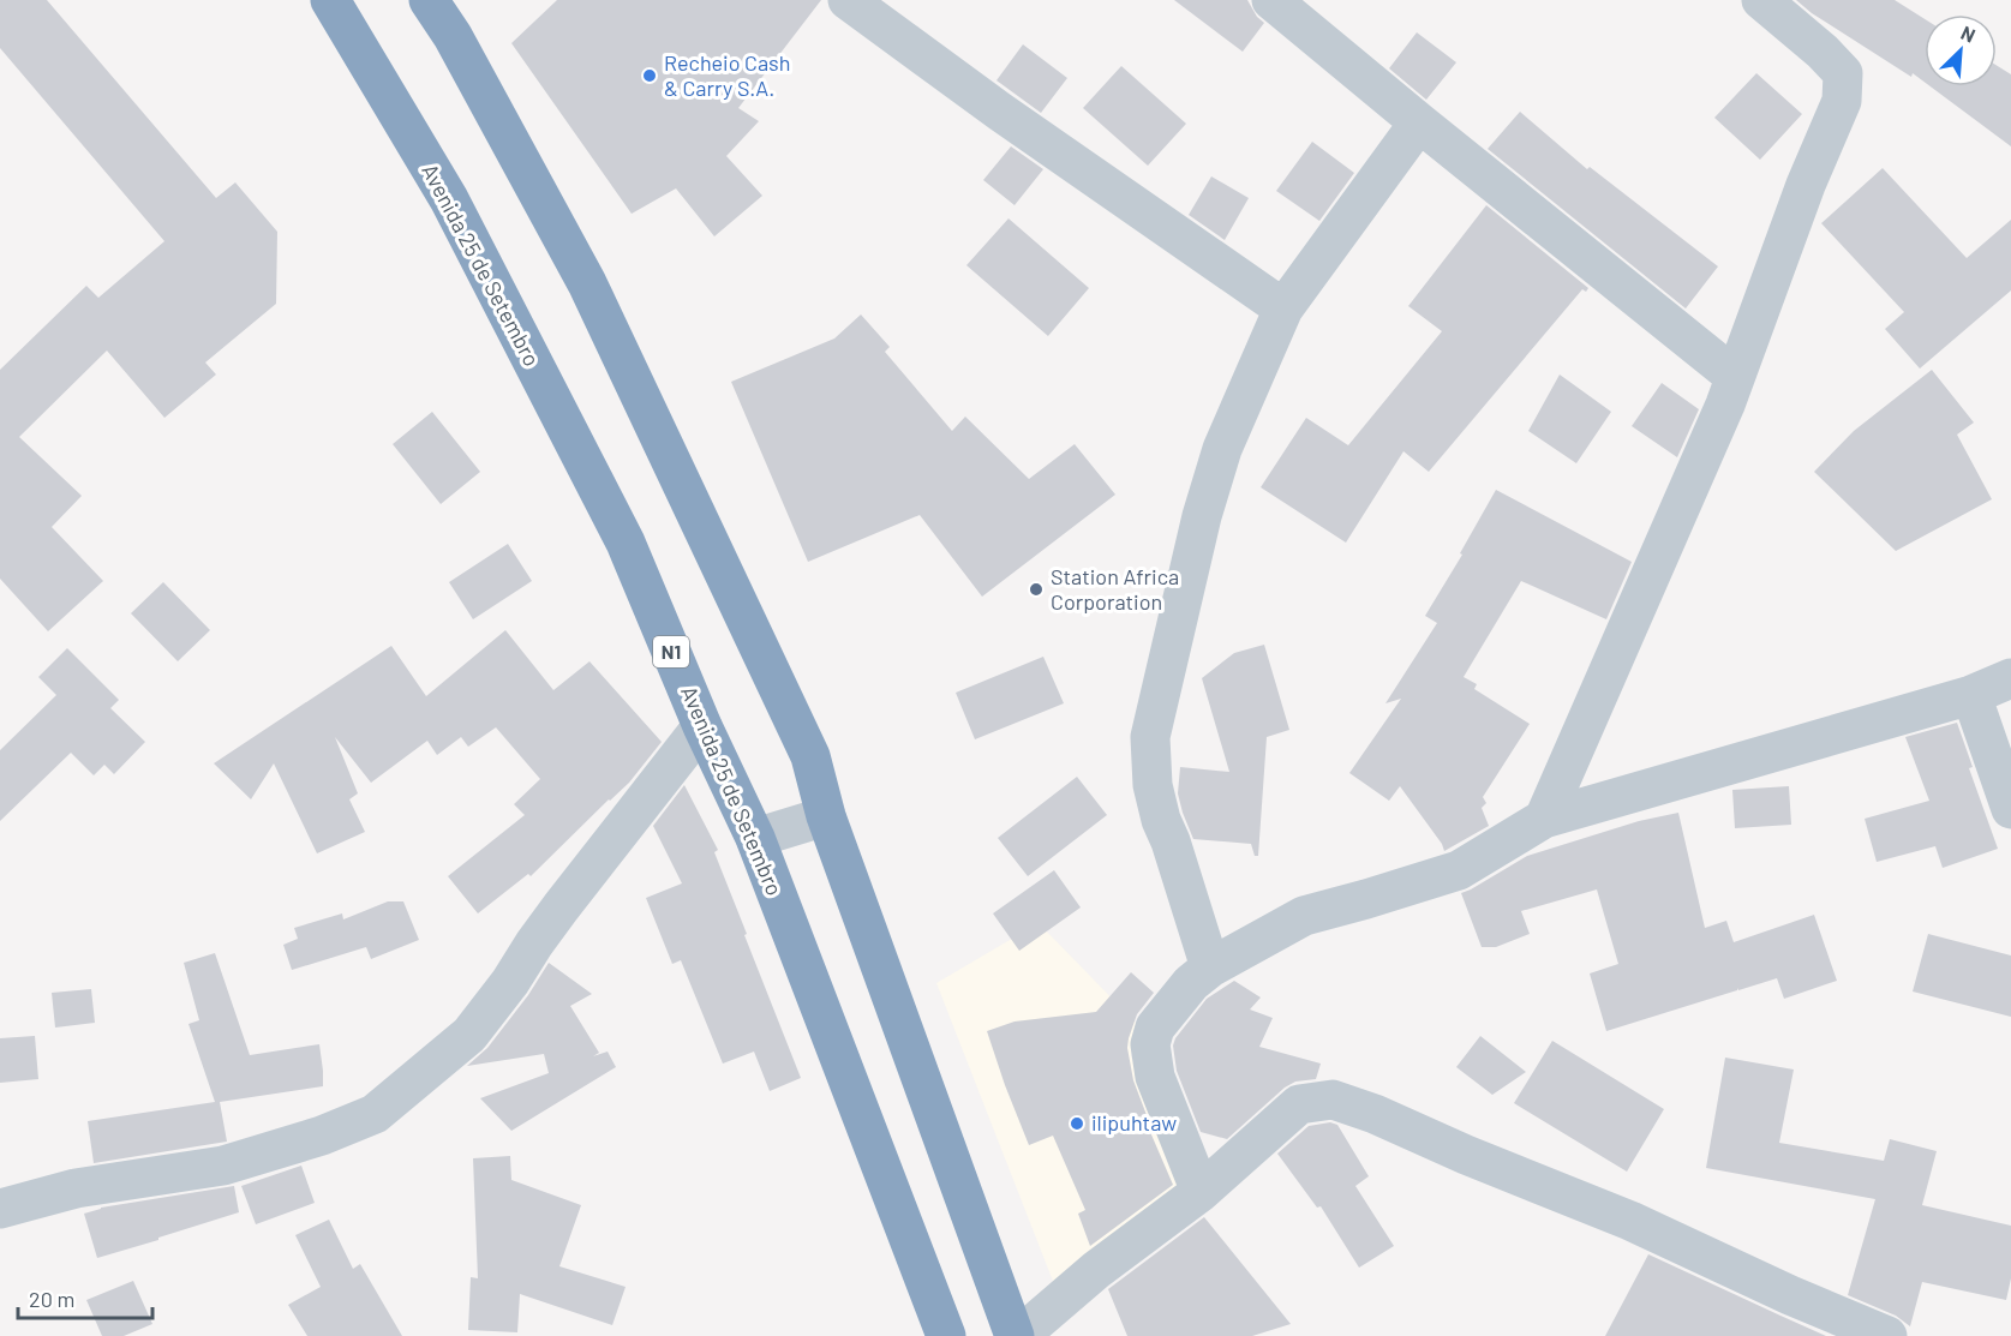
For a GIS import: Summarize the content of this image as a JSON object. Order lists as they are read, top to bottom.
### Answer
{
  "streets": {
    "highway": ["Avenida 25 de Setembro", "N1"]
  },
  "places": ["Recheio Cash & Carry S.A.", "Station Africa Corporation", "ilipuhtaw"],
  "scale_bar": "20 m",
  "north": "top right"
}
